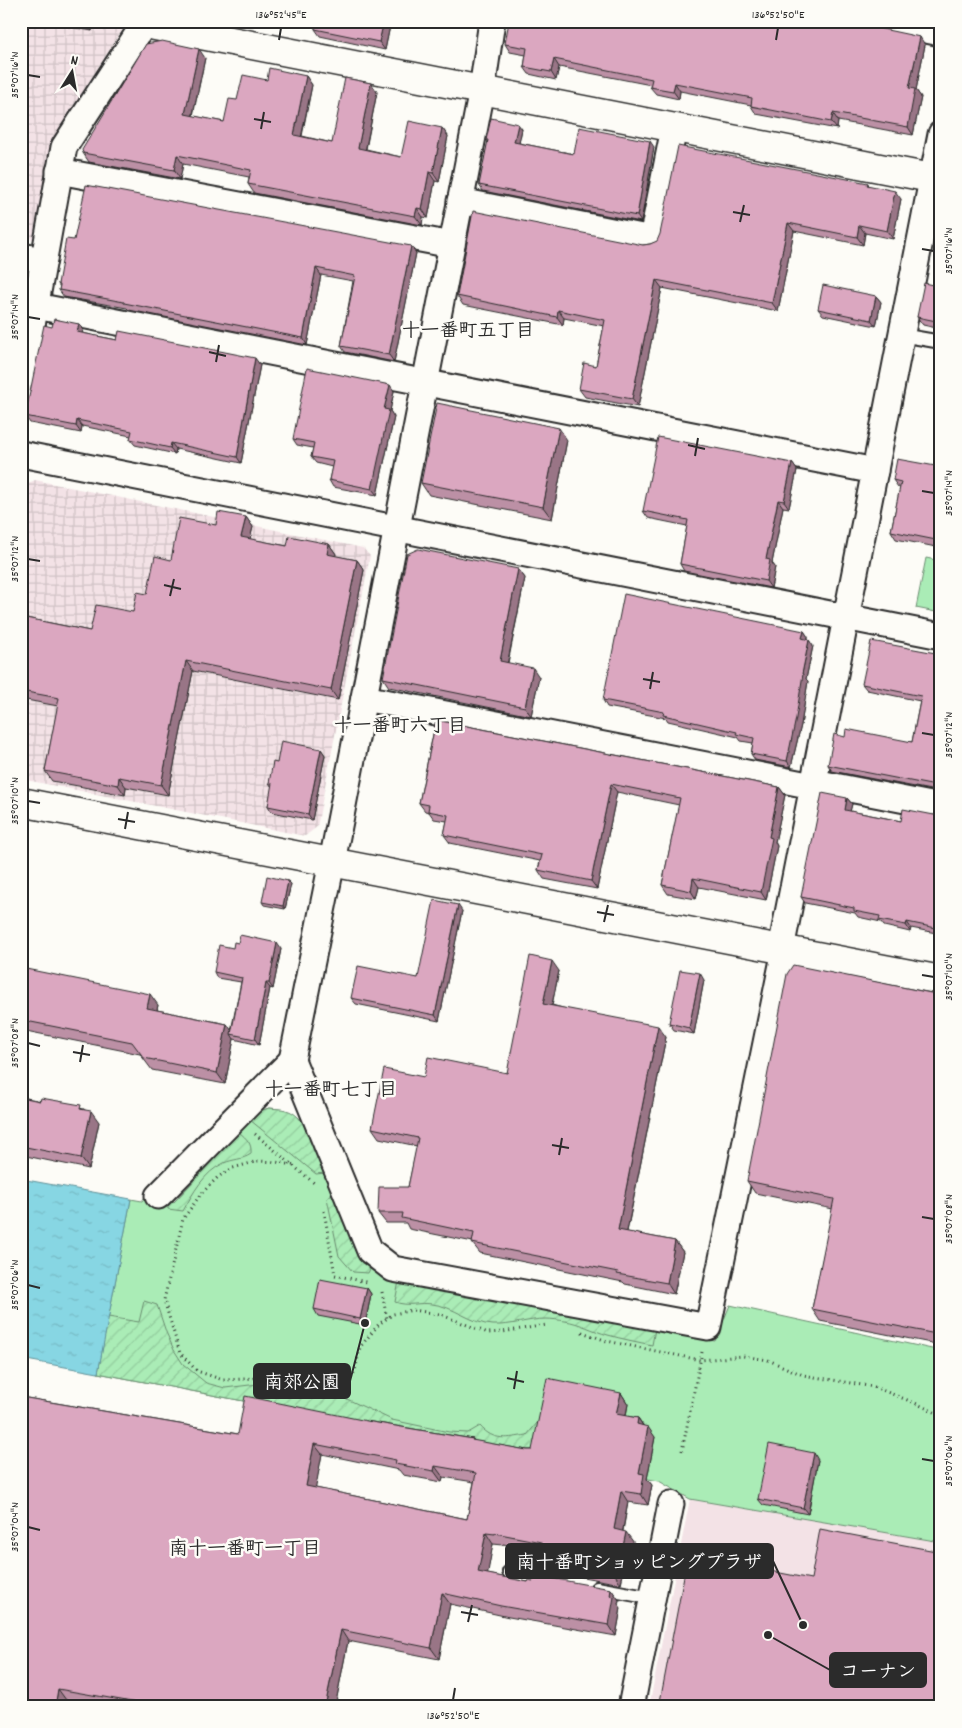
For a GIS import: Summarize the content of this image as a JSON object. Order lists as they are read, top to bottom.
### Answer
{
  "districts": [
    "十一番町五丁目",
    "十一番町六丁目",
    "十一番町七丁目",
    "南十一番町一丁目"
  ],
  "places": ["南郊公園", "南十番町ショッピングプラザ", "コーナン"],
  "north": "top",
  "coordinates": [
    "136°52'45\"E",
    "136°52'50\"E",
    "35°07'16\"N",
    "35°07'14\"N",
    "35°07'12\"N",
    "35°07'10\"N",
    "35°07'08\"N",
    "35°07'06\"N",
    "35°07'04\"N"
  ]
}
